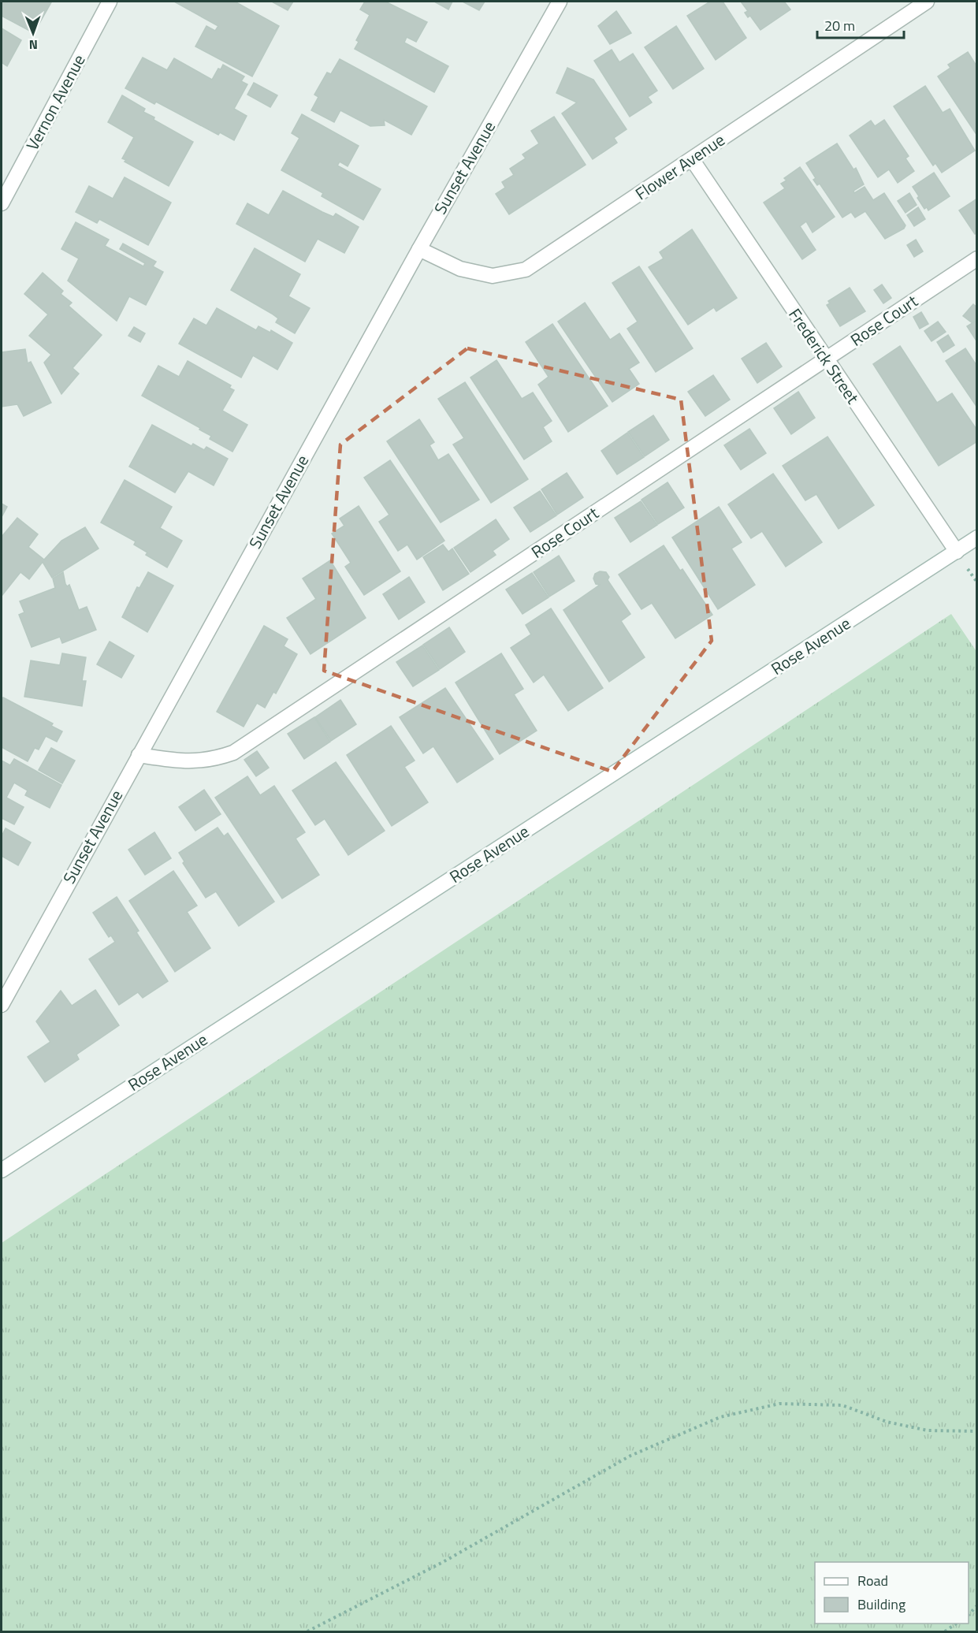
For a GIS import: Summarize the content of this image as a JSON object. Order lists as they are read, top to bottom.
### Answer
{
  "streets": {
    "street": [
      "Vernon Avenue",
      "Flower Avenue",
      "Sunset Avenue",
      "Rose Court",
      "Frederick Street",
      "Rose Avenue"
    ]
  },
  "crossings": [
    ["Flower Avenue", "Sunset Avenue"],
    ["Flower Avenue", "Frederick Street"],
    ["Sunset Avenue", "Rose Court"],
    ["Rose Court", "Frederick Street"],
    ["Frederick Street", "Rose Avenue"]
  ],
  "legend": ["Road", "Building"],
  "scale_bar": "20 m",
  "north": "bottom"
}
